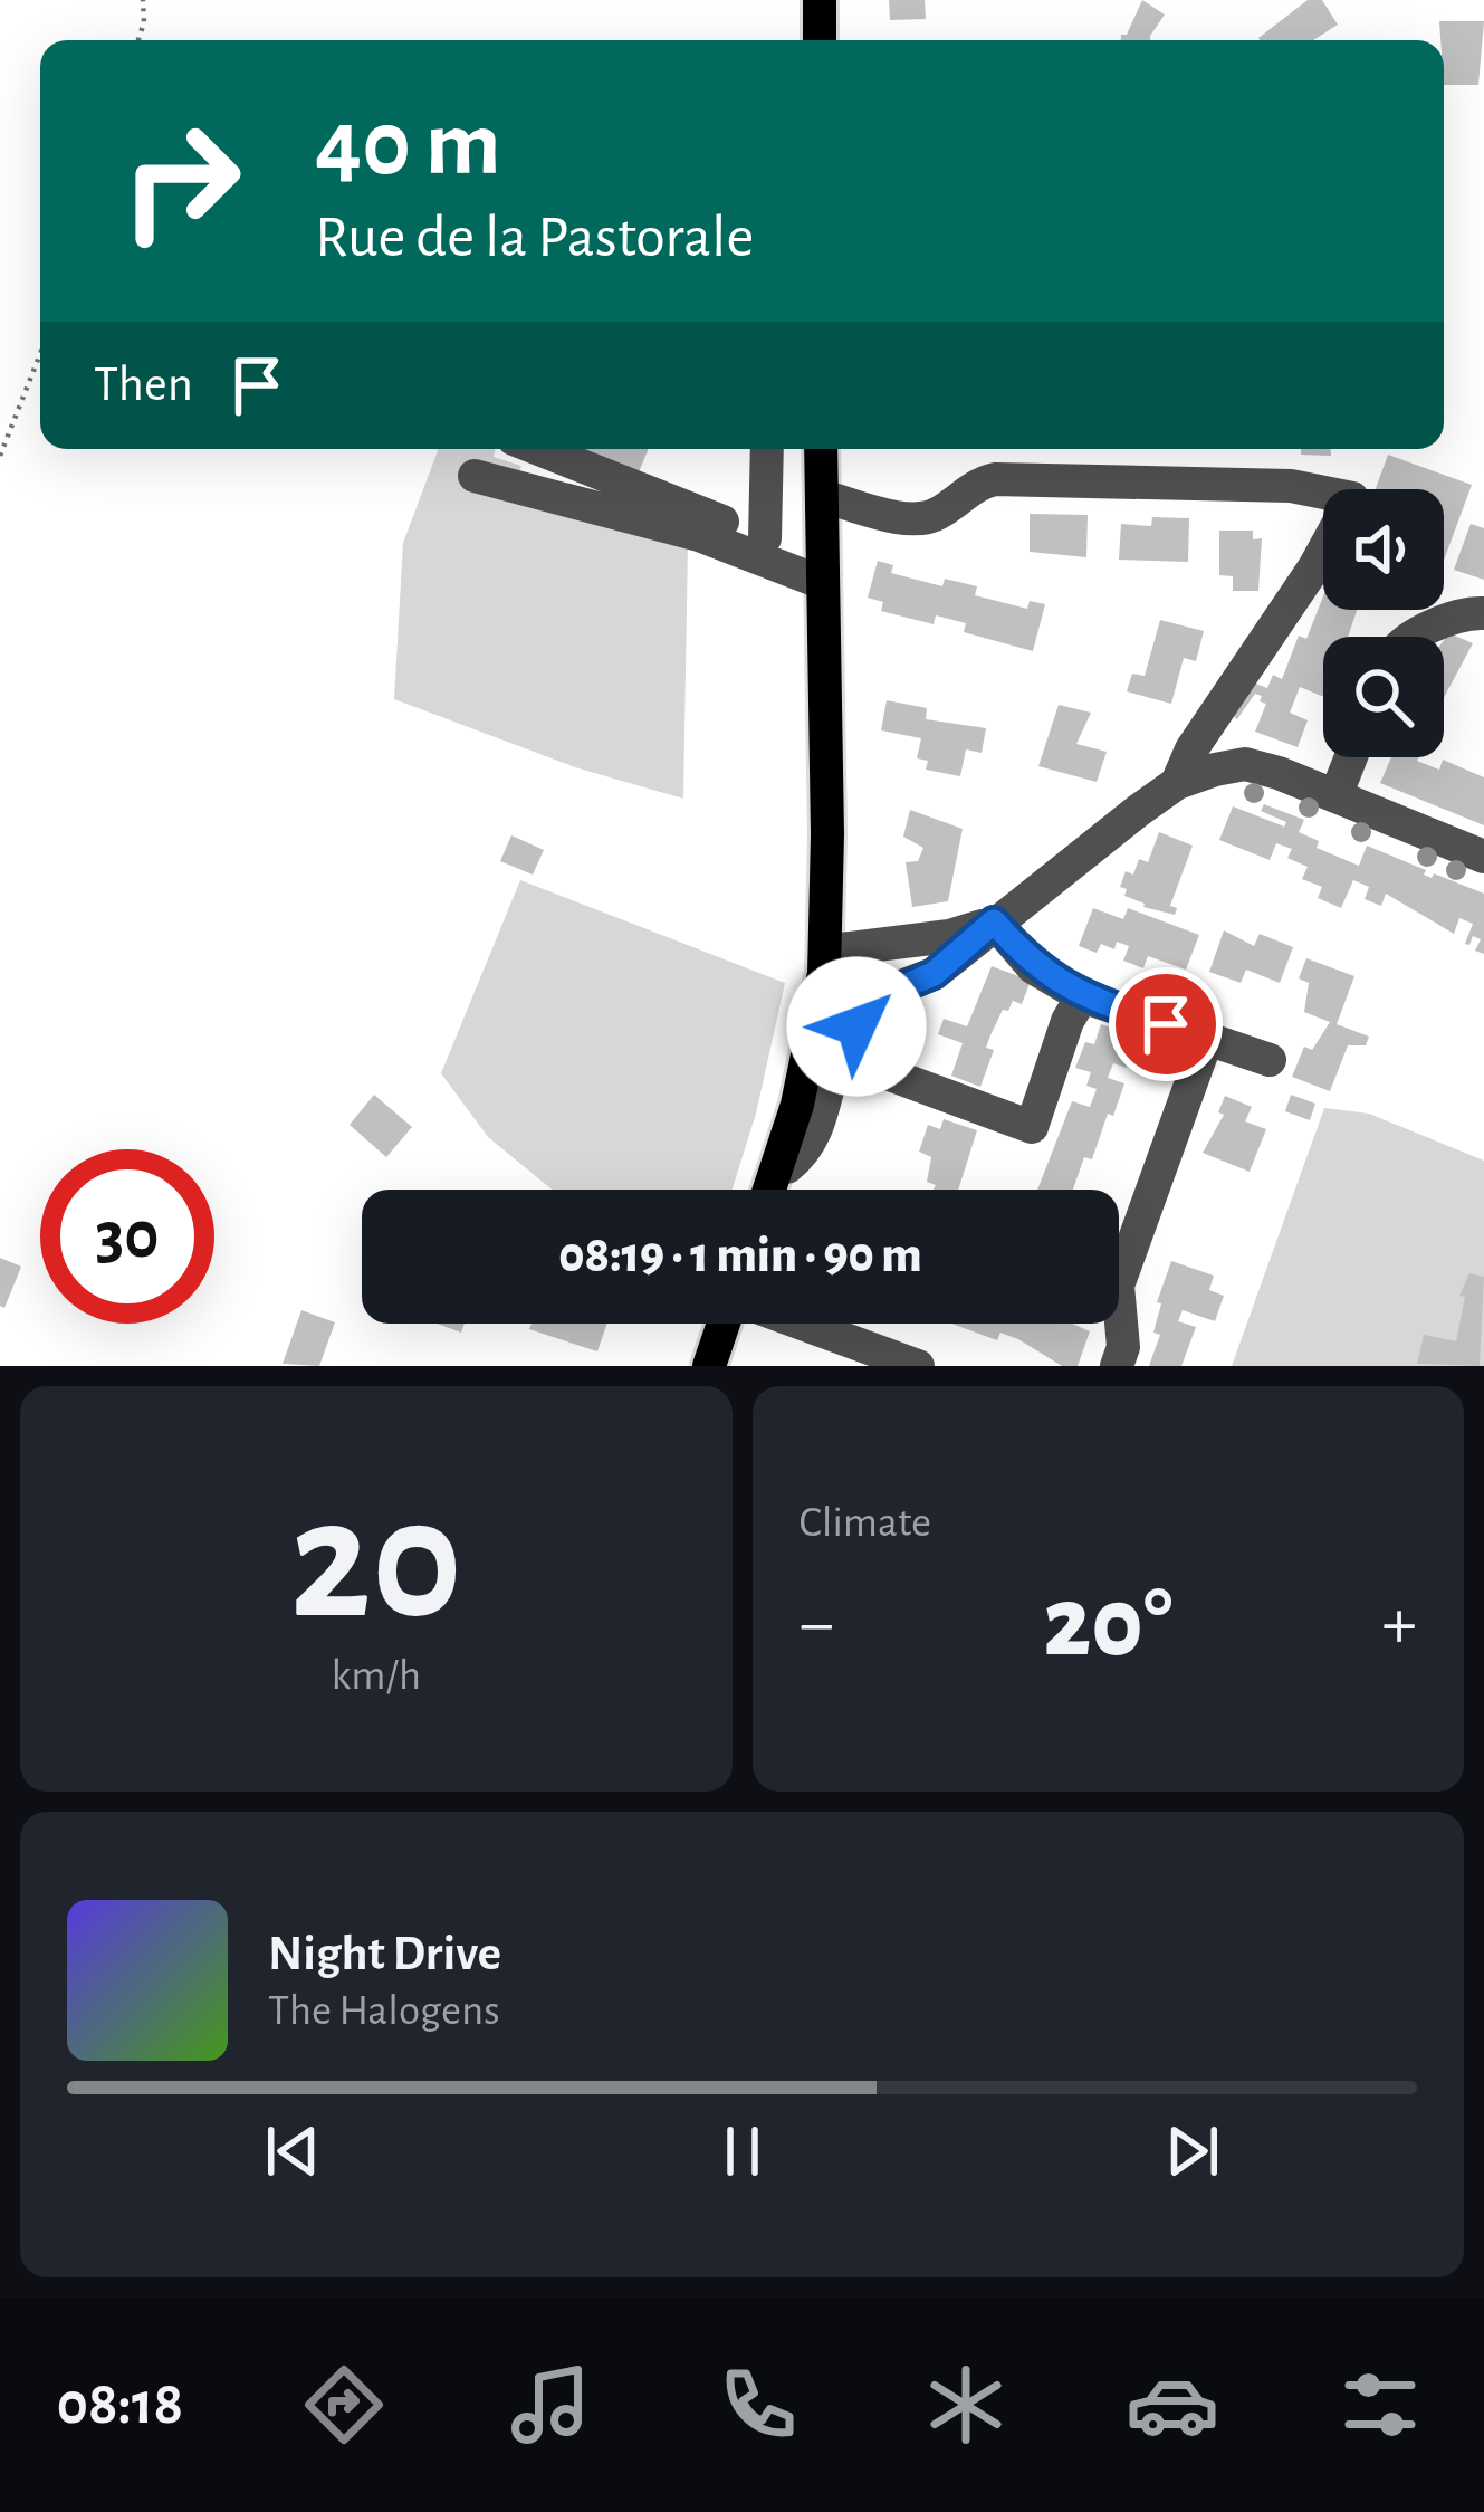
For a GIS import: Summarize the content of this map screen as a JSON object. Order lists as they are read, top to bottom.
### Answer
{
  "page": {
    "turn": ["40 m", "Rue de la Pastorale"],
    "then": "Then",
    "limit": "30",
    "trip": "08:19 · 1 min · 90 m",
    "tile": [
      ["20", "km/h"],
      "Climate"
    ],
    "heat": ["−", "20°", "+"],
    "song": ["Night Drive", "The Halogens"],
    "tabs": "08:18"
  }
}
